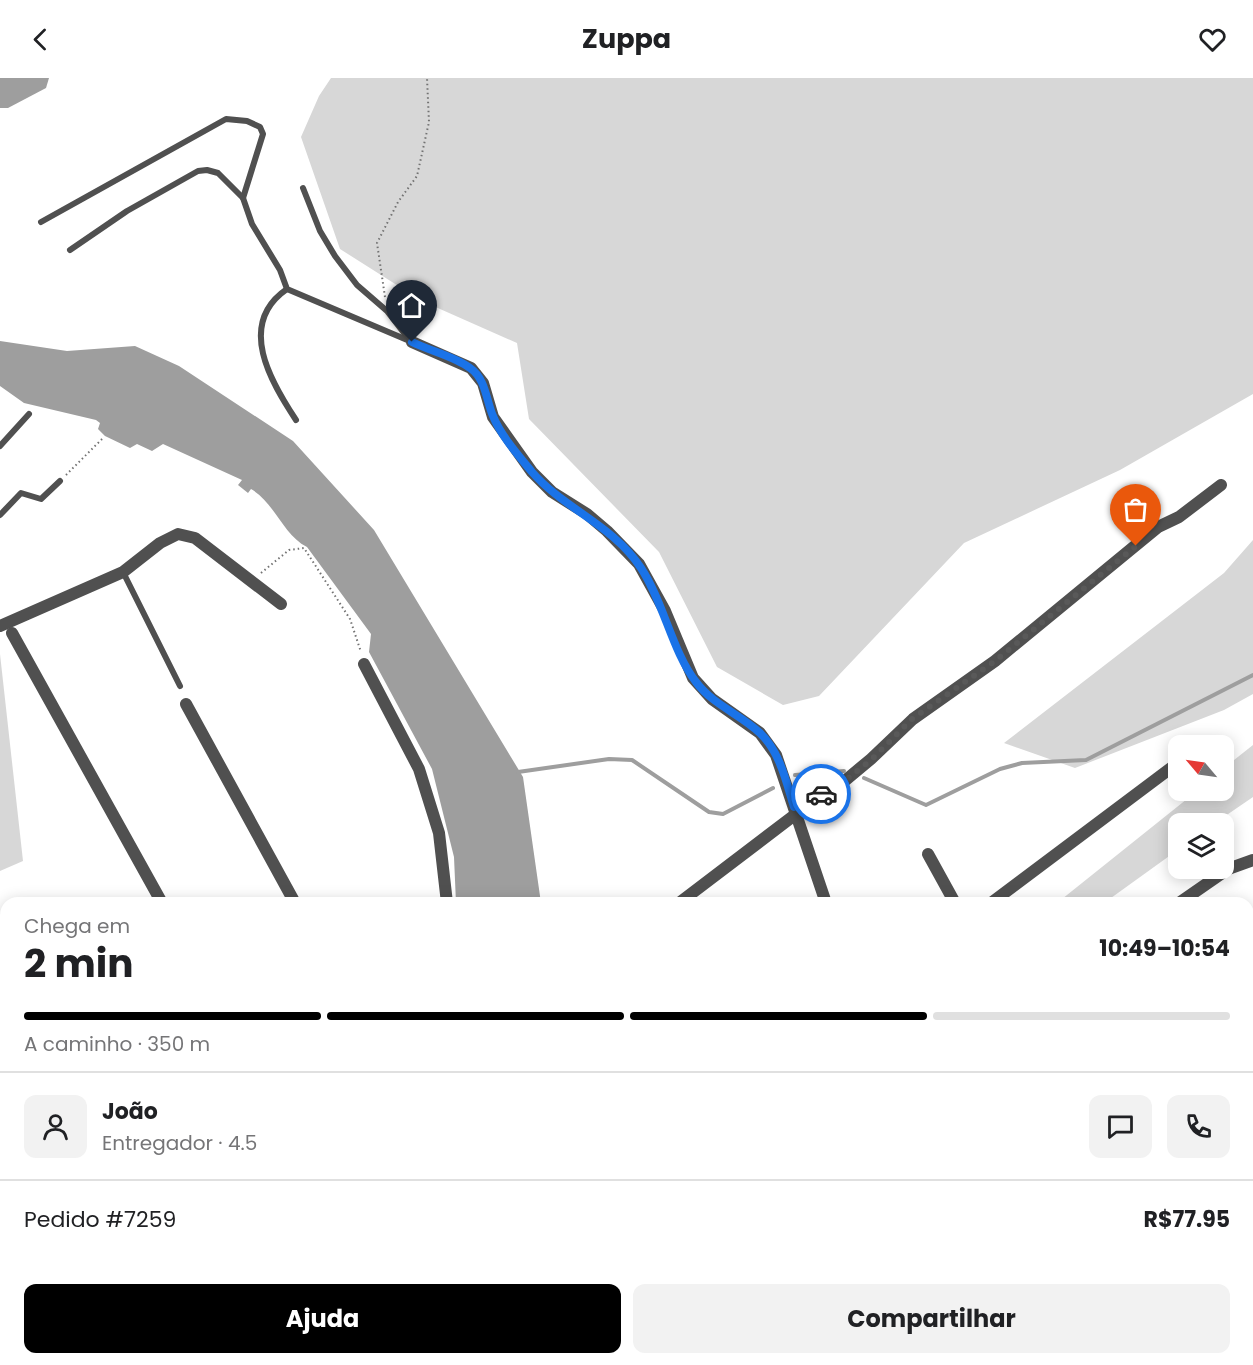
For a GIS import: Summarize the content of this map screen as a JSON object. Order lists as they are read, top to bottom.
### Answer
{
  "north": "top left",
  "page": {
    "header": "Zuppa",
    "heading": ["2 min", "Chega em", "10:49–10:54"],
    "panel": [
      "João",
      "Entregador · 4.5",
      "Pedido #7259",
      "R$77.95"
    ],
    "bar": "A caminho · 350 m",
    "buttons": ["Ajuda", "Compartilhar"]
  }
}
